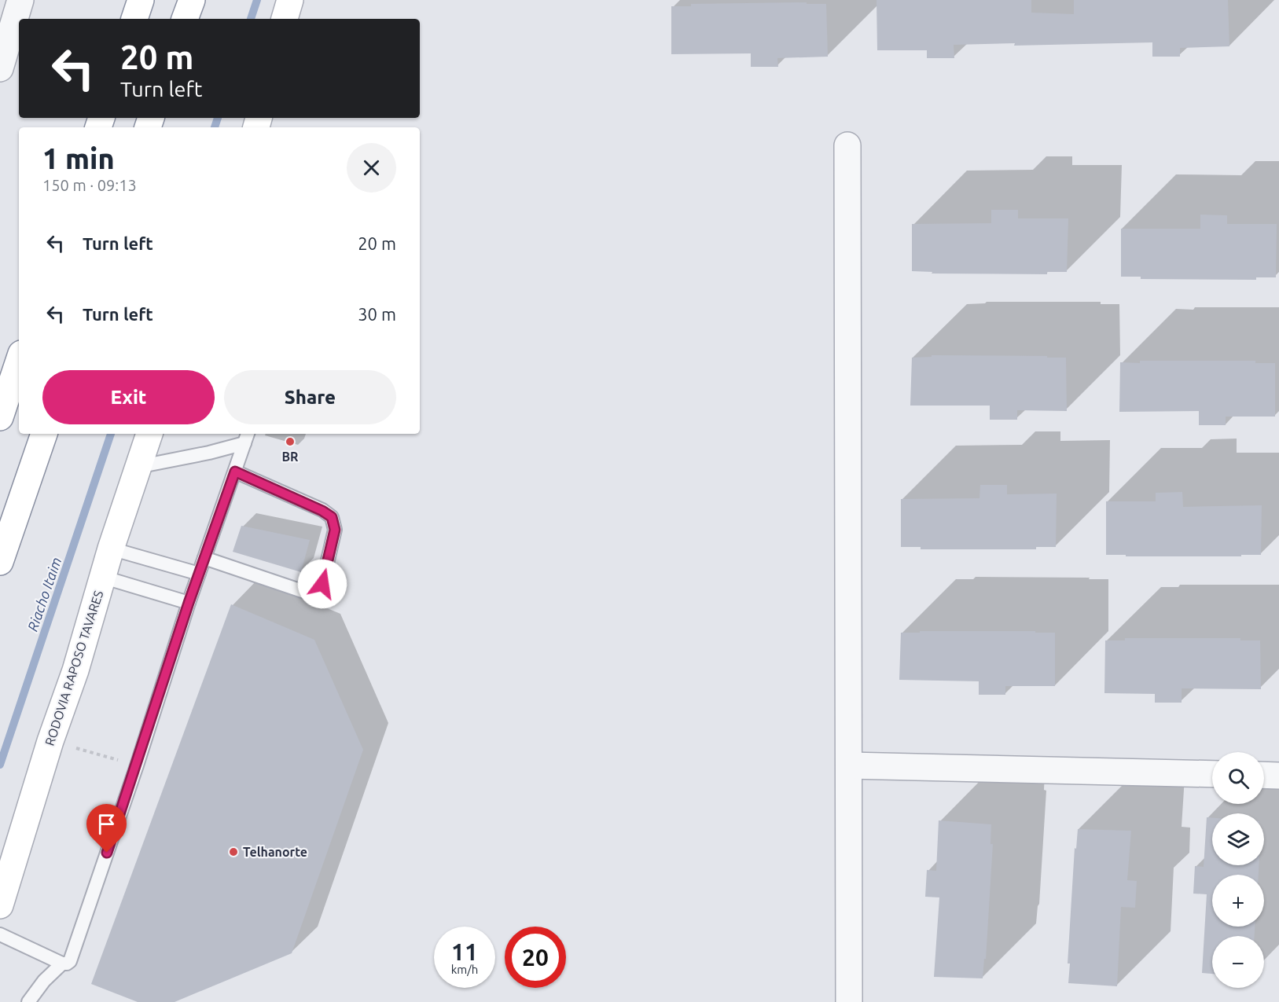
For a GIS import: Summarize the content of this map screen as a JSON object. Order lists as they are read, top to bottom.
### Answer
{
  "streets": {
    "main road": ["RODOVIA RAPOSO TAVARES"]
  },
  "water": ["Riacho Itaim"],
  "places": ["BR", "Telhanorte"],
  "page": {
    "turn": ["20 m", "Turn left"],
    "heading": ["1 min", "150 m · 09:13"],
    "list": [
      {
        "name": "Turn left",
        "value": "20 m"
      },
      {
        "name": "Turn left",
        "value": "30 m"
      }
    ],
    "buttons": ["Exit", "Share"],
    "map_buttons": ["+", "−"],
    "speed": "11 km/h",
    "limit": "20"
  }
}
